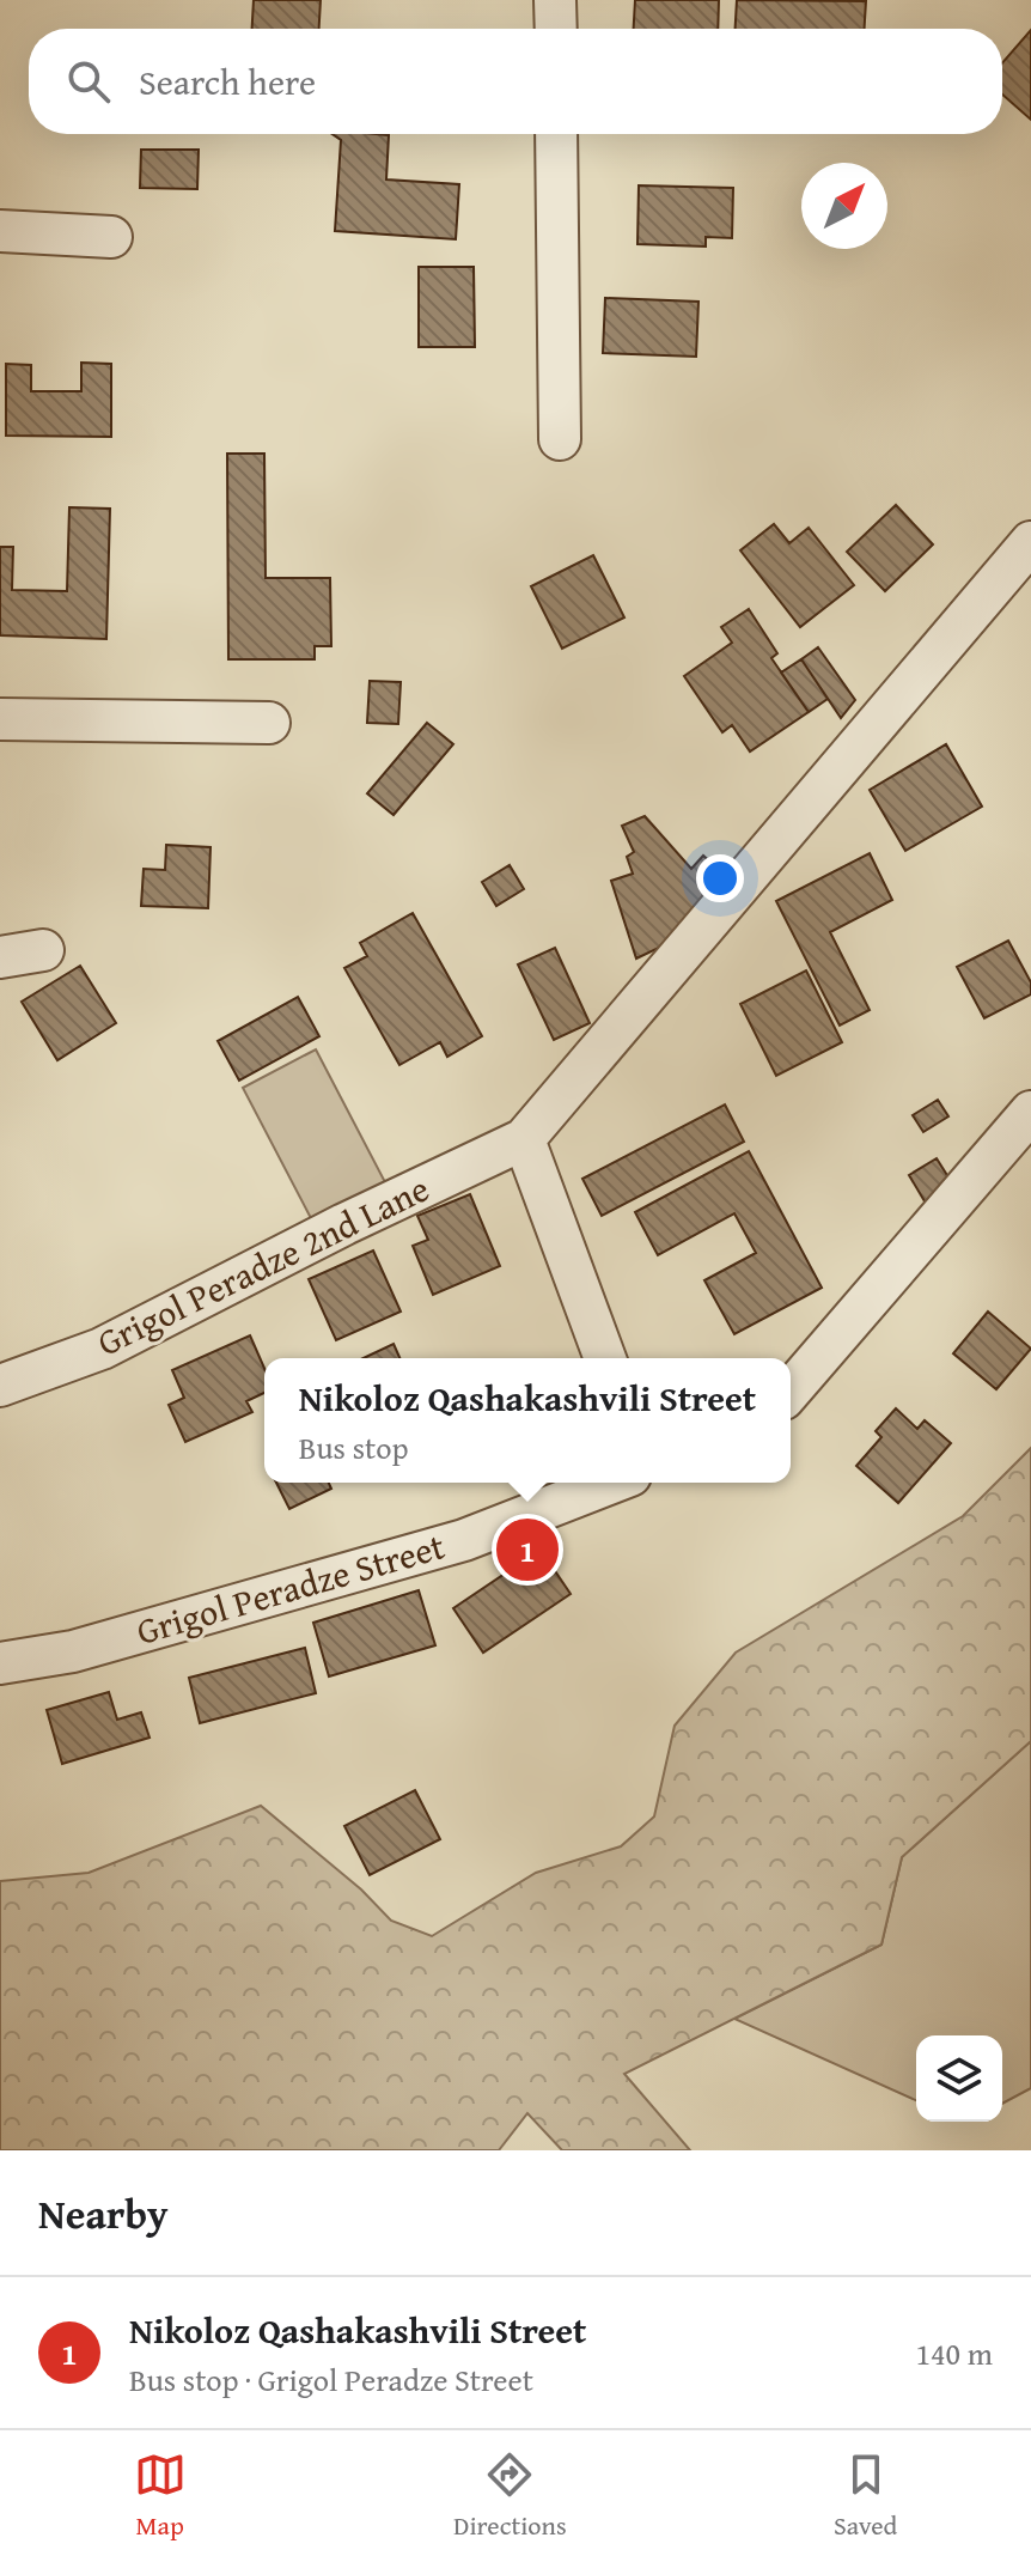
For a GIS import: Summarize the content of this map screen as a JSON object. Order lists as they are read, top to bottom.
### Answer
{
  "streets": {
    "street": ["Grigol Peradze 2nd Lane", "Grigol Peradze Street"]
  },
  "north": "top right",
  "page": {
    "search": "Search here",
    "popup": ["Nikoloz Qashakashvili Street", "Bus stop"],
    "pins": "1",
    "heading": "Nearby",
    "list": [
      {
        "mark": "1",
        "name": "Nikoloz Qashakashvili Street",
        "note": "Bus stop · Grigol Peradze Street",
        "value": "140 m"
      }
    ],
    "nav": ["Map", "Directions", "Saved"]
  }
}
